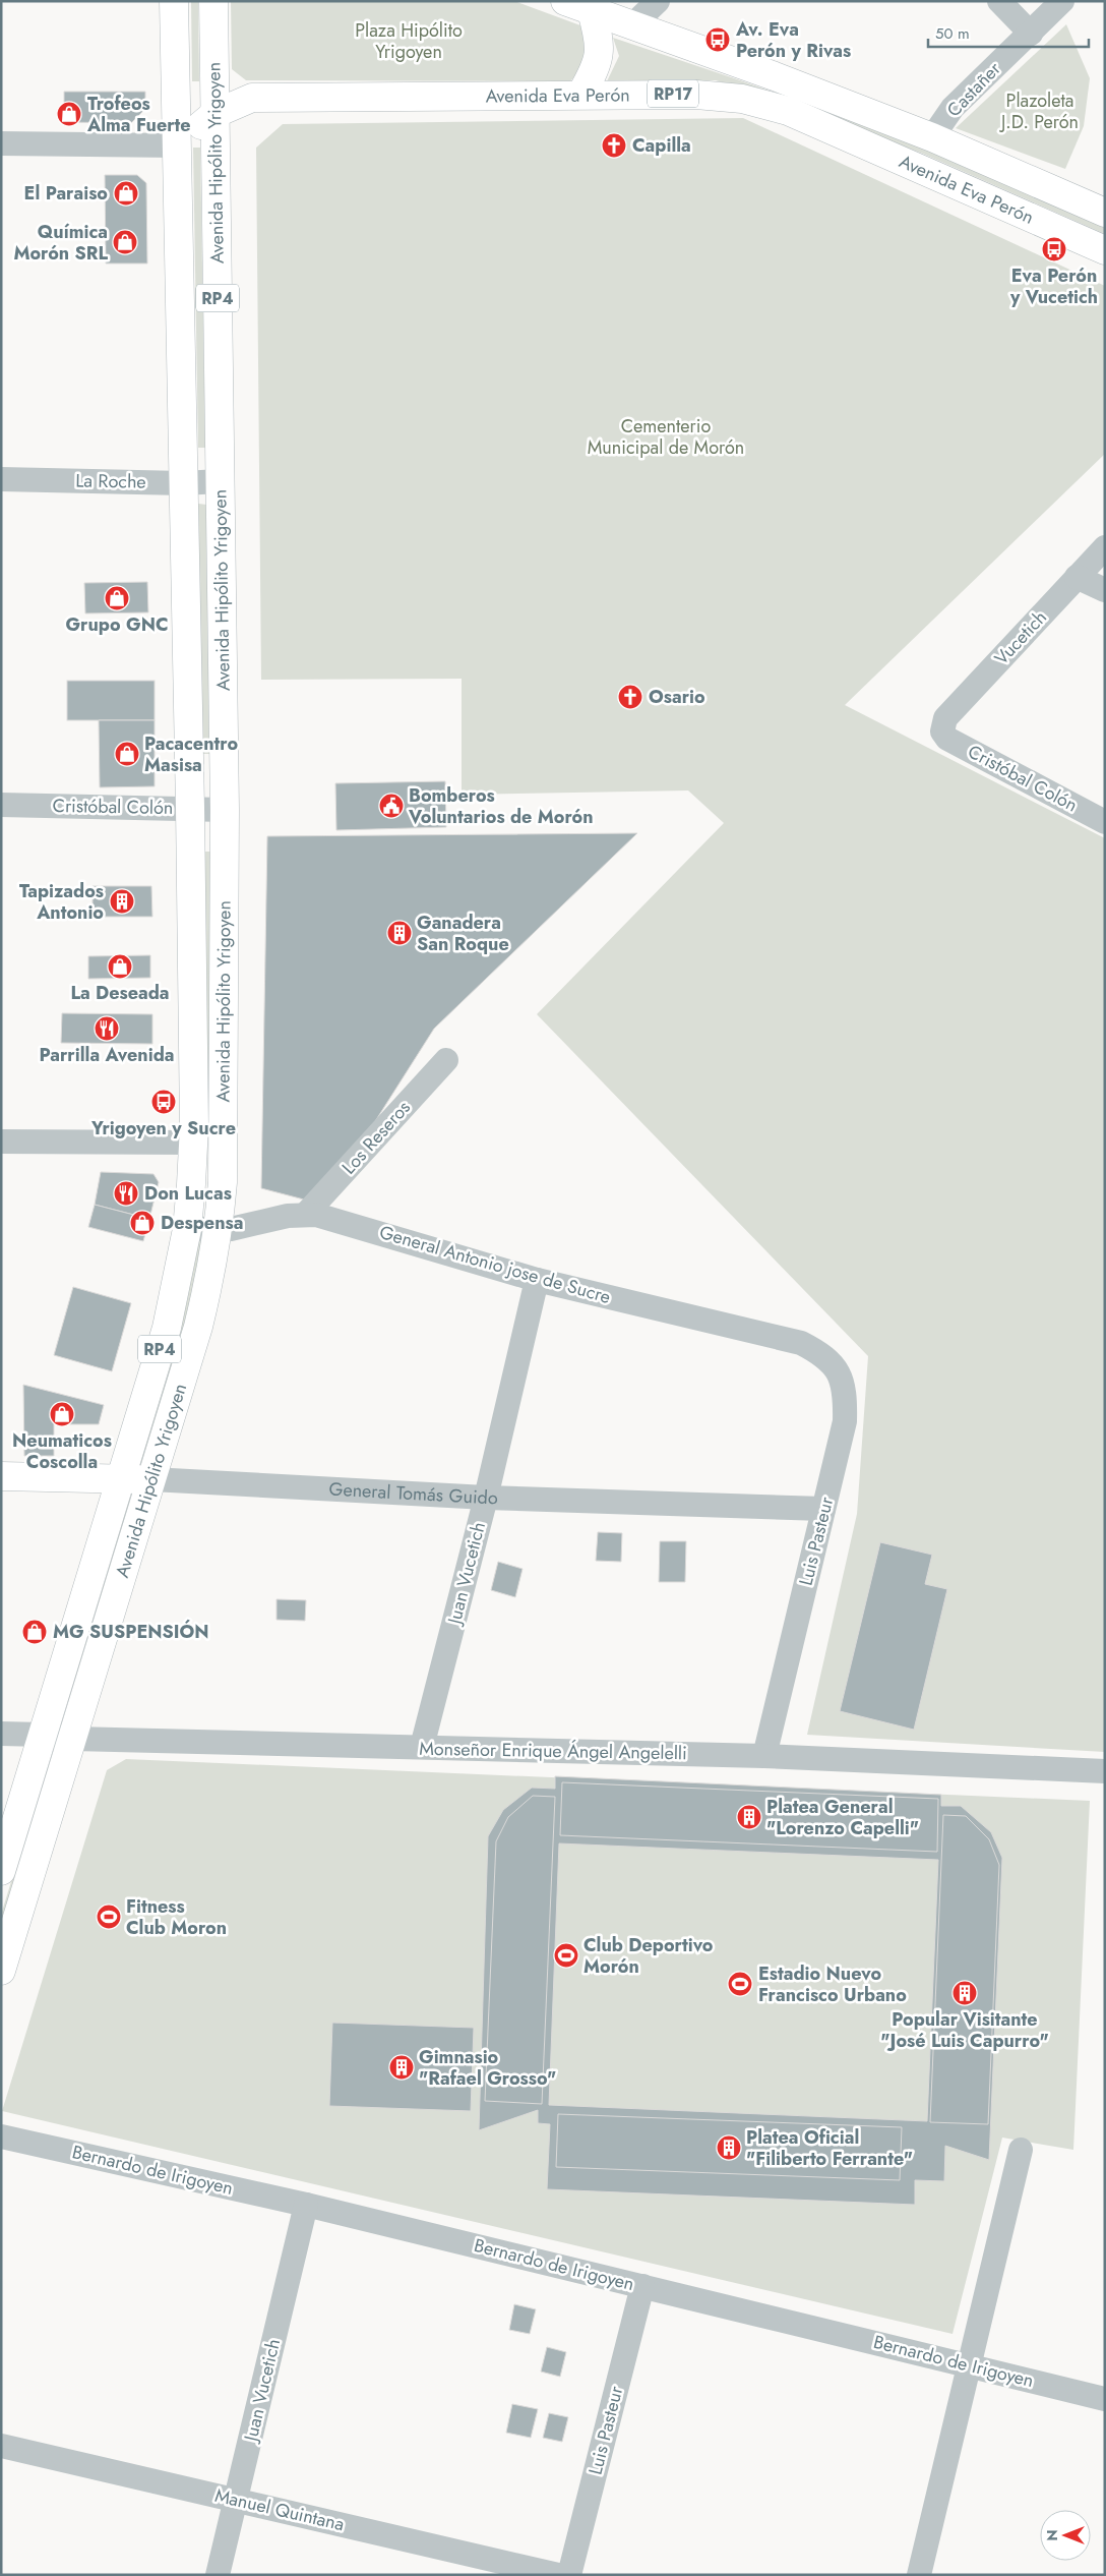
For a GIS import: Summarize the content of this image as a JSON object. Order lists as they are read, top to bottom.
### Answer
{
  "streets": {
    "main road": [
      "RP17",
      "Avenida Eva Perón",
      "Avenida Hipólito Yrigoyen",
      "RP4",
      "General Tomás Guido"
    ],
    "street": [
      "Castañer",
      "La Roche",
      "Vucetich",
      "Cristóbal Colón",
      "Los Reseros",
      "General Antonio jose de Sucre",
      "Luis Pasteur",
      "Juan Vucetich",
      "Monseñor Enrique Ángel Angelelli",
      "Bernardo de Irigoyen",
      "Manuel Quintana"
    ]
  },
  "crossings": [
    ["Castañer", "Avenida Eva Perón"],
    ["Avenida Eva Perón", "Avenida Hipólito Yrigoyen"],
    ["Avenida Hipólito Yrigoyen", "La Roche"],
    ["Avenida Hipólito Yrigoyen", "Cristóbal Colón"],
    ["Avenida Hipólito Yrigoyen", "General Antonio jose de Sucre"],
    ["Avenida Hipólito Yrigoyen", "General Tomás Guido"],
    ["Avenida Hipólito Yrigoyen", "Monseñor Enrique Ángel Angelelli"],
    ["Vucetich", "Cristóbal Colón"],
    ["Los Reseros", "General Antonio jose de Sucre"],
    ["General Antonio jose de Sucre", "Luis Pasteur"],
    ["General Antonio jose de Sucre", "Juan Vucetich"],
    ["General Tomás Guido", "Luis Pasteur"],
    ["General Tomás Guido", "Juan Vucetich"],
    ["Luis Pasteur", "Monseñor Enrique Ángel Angelelli"],
    ["Luis Pasteur", "Bernardo de Irigoyen"],
    ["Juan Vucetich", "Monseñor Enrique Ángel Angelelli"],
    ["Juan Vucetich", "Bernardo de Irigoyen"],
    ["Juan Vucetich", "Manuel Quintana"]
  ],
  "parks": ["Plaza Hipólito Yrigoyen", "Plazoleta J.D. Perón", "Cementerio Municipal de Morón"],
  "places": {
    "bus stop": ["Av. Eva Perón y Rivas", "Eva Perón y Vucetich", "Yrigoyen y Sucre"],
    "shop": [
      "Trofeos Alma Fuerte",
      "El Paraiso",
      "Química Morón SRL",
      "Grupo GNC",
      "Pacacentro Masisa",
      "La Deseada",
      "Despensa",
      "Neumaticos Coscolla",
      "MG SUSPENSIÓN"
    ],
    "church": ["Capilla", "Osario"],
    "public building": ["Bomberos Voluntarios de Morón"],
    "building": [
      "Tapizados Antonio",
      "Ganadera San Roque",
      "Platea General \"Lorenzo Capelli\"",
      "Popular Visitante \"José Luis Capurro\"",
      "Gimnasio \"Rafael Grosso\"",
      "Platea Oficial \"Filiberto Ferrante\""
    ],
    "restaurant": ["Parrilla Avenida", "Don Lucas"],
    "sports": ["Fitness Club Moron", "Club Deportivo Morón", "Estadio Nuevo Francisco Urbano"]
  },
  "scale_bar": "50 m",
  "north": "left"
}
